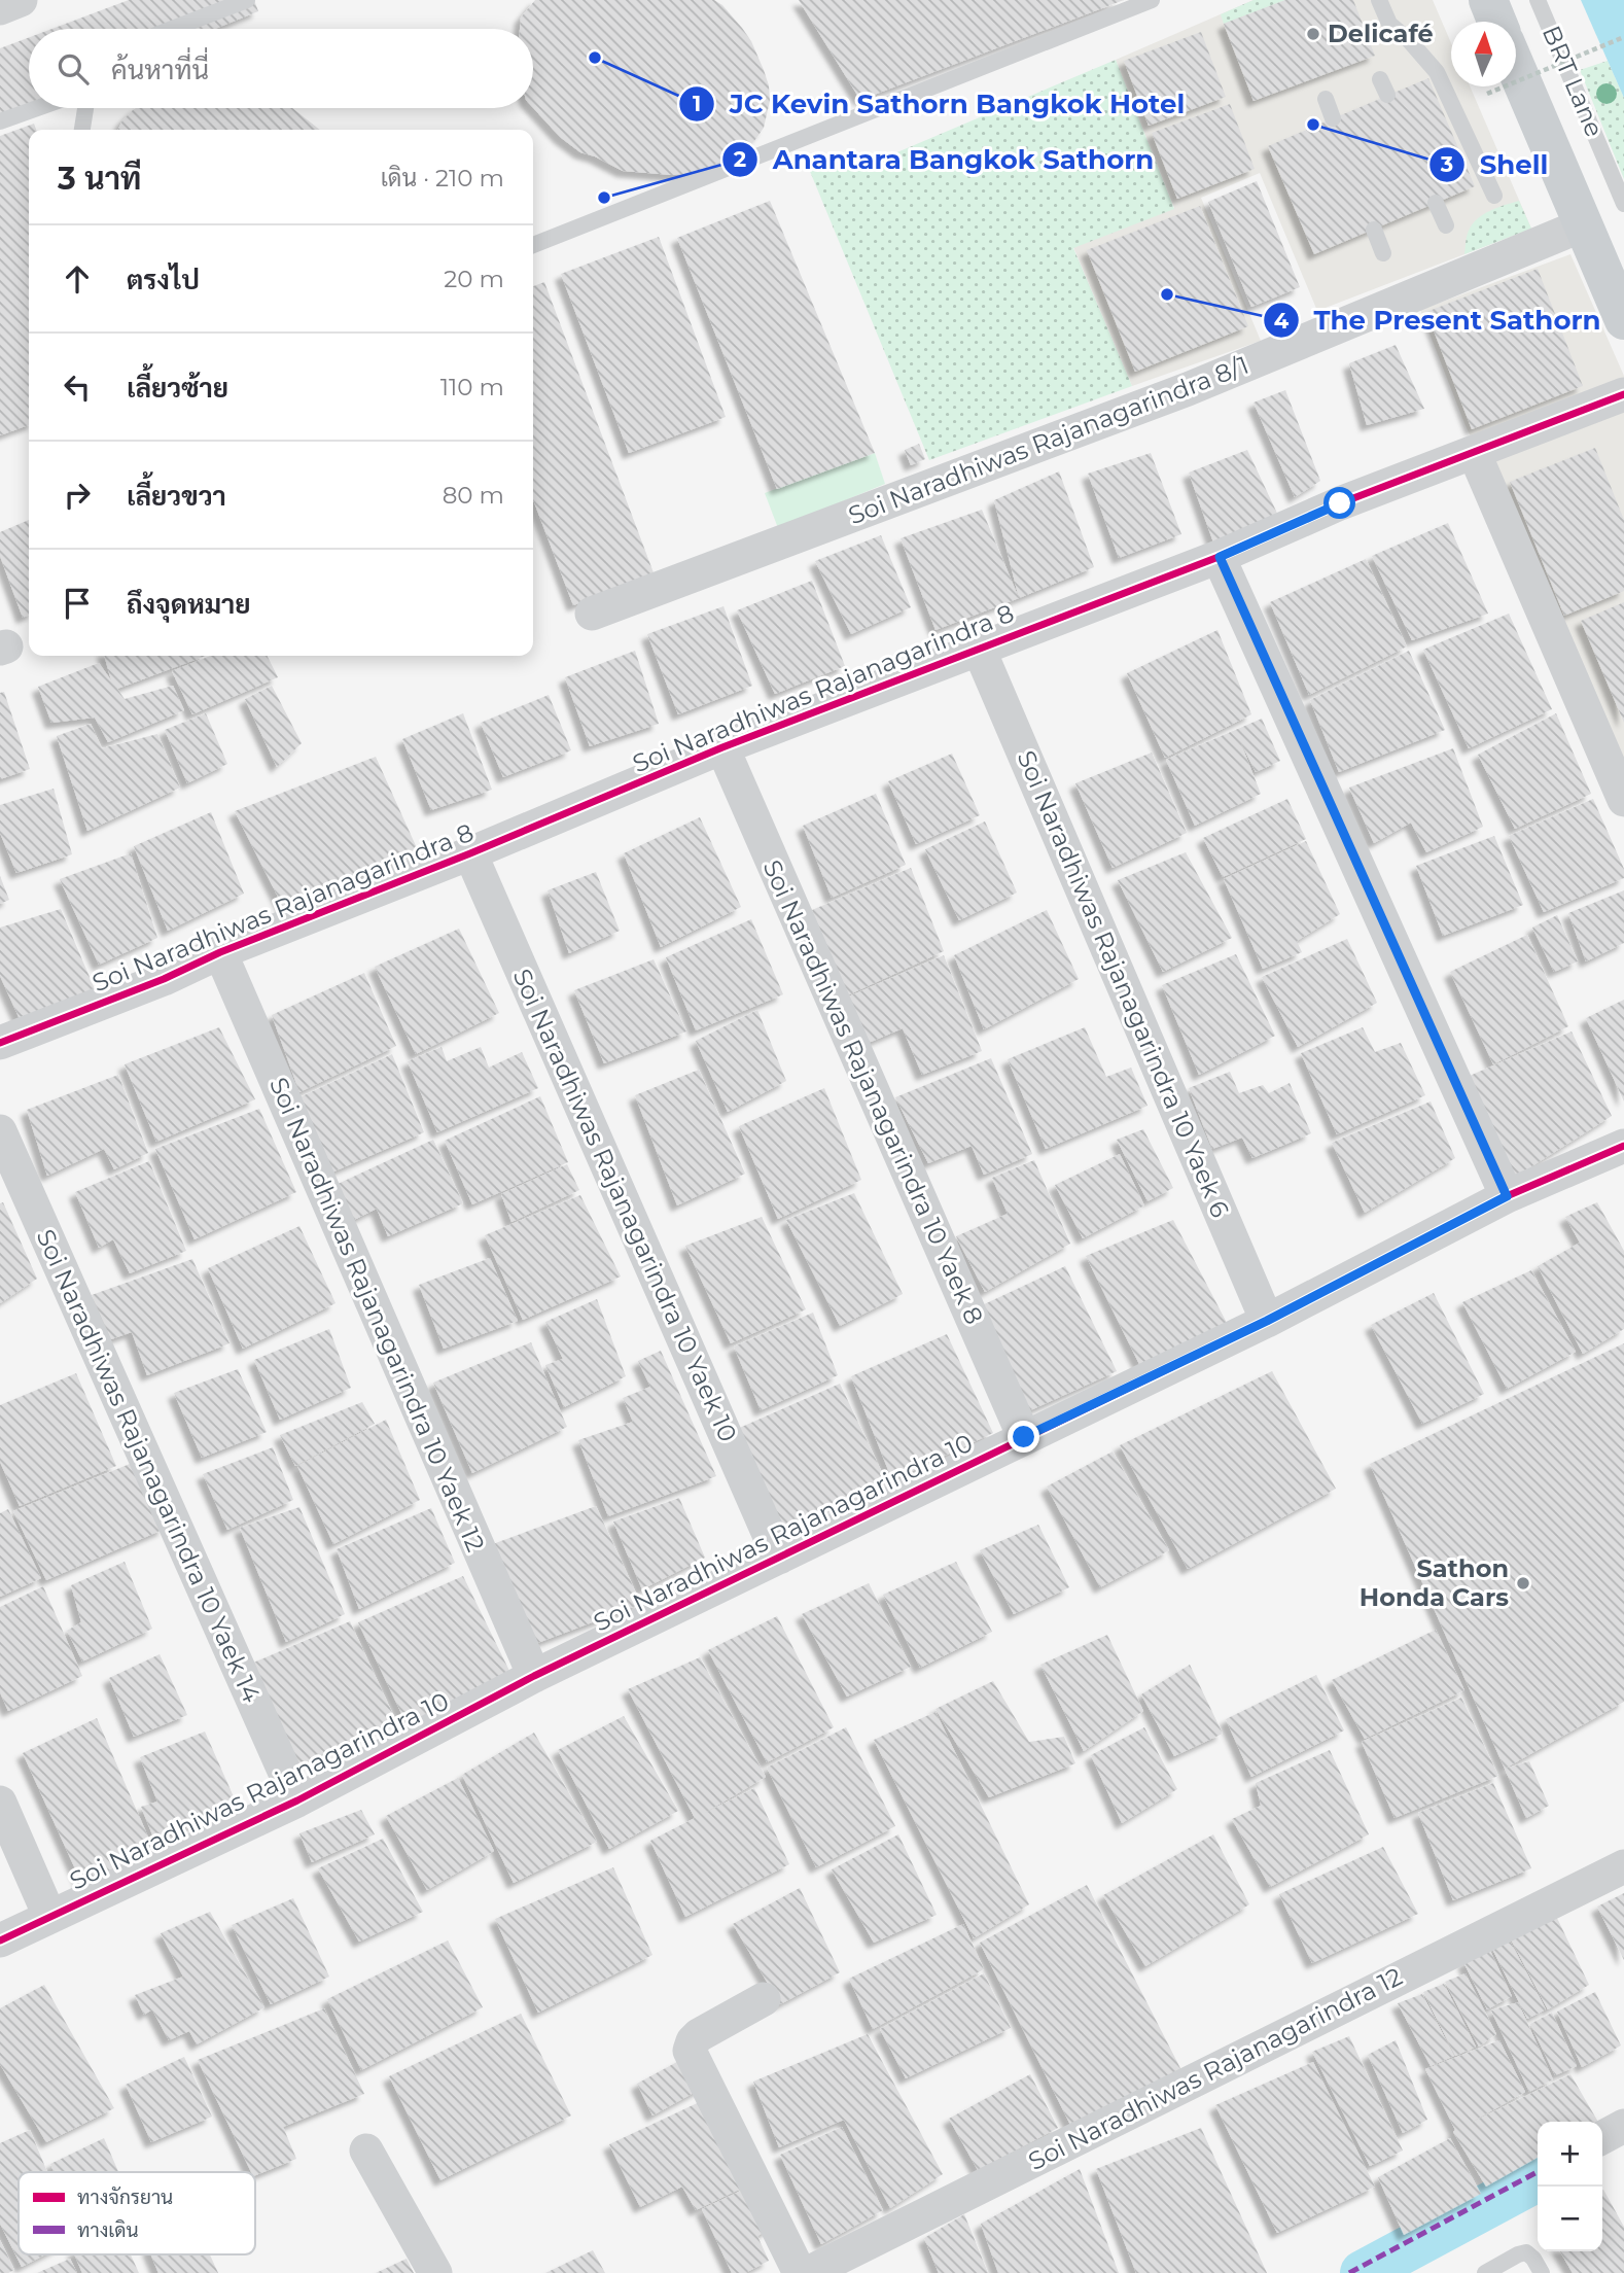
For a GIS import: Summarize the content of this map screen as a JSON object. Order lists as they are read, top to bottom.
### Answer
{
  "streets": {
    "street": [
      "Soi Naradhiwas Rajanagarindra 8/1",
      "Soi Naradhiwas Rajanagarindra 8",
      "Soi Naradhiwas Rajanagarindra 10 Yaek 6",
      "Soi Naradhiwas Rajanagarindra 10 Yaek 8",
      "Soi Naradhiwas Rajanagarindra 10 Yaek 10",
      "Soi Naradhiwas Rajanagarindra 10 Yaek 12",
      "Soi Naradhiwas Rajanagarindra 10 Yaek 14",
      "Soi Naradhiwas Rajanagarindra 10",
      "Soi Naradhiwas Rajanagarindra 12"
    ],
    "lane": ["BRT Lane"]
  },
  "crossings": [
    ["Soi Naradhiwas Rajanagarindra 8", "Soi Naradhiwas Rajanagarindra 10 Yaek 6"],
    ["Soi Naradhiwas Rajanagarindra 8", "Soi Naradhiwas Rajanagarindra 10 Yaek 8"],
    ["Soi Naradhiwas Rajanagarindra 8", "Soi Naradhiwas Rajanagarindra 10 Yaek 10"],
    ["Soi Naradhiwas Rajanagarindra 8", "Soi Naradhiwas Rajanagarindra 10 Yaek 12"],
    ["Soi Naradhiwas Rajanagarindra 10 Yaek 6", "Soi Naradhiwas Rajanagarindra 10"],
    ["Soi Naradhiwas Rajanagarindra 10 Yaek 8", "Soi Naradhiwas Rajanagarindra 10"],
    ["Soi Naradhiwas Rajanagarindra 10 Yaek 10", "Soi Naradhiwas Rajanagarindra 10"],
    ["Soi Naradhiwas Rajanagarindra 10 Yaek 12", "Soi Naradhiwas Rajanagarindra 10"],
    ["Soi Naradhiwas Rajanagarindra 10 Yaek 14", "Soi Naradhiwas Rajanagarindra 10"]
  ],
  "places": [
    "Delicafé",
    "JC Kevin Sathorn Bangkok Hotel",
    "Shell",
    "Anantara Bangkok Sathorn",
    "The Present Sathorn",
    "Sathon Honda Cars"
  ],
  "legend": ["ทางจักรยาน", "ทางเดิน"],
  "north": "top",
  "page": {
    "search": "ค้นหาที่นี่",
    "heading": ["3 นาที", "เดิน · 210 m"],
    "list": [
      ["ตรงไป", "20 m"],
      ["เลี้ยวซ้าย", "110 m"],
      ["เลี้ยวขวา", "80 m"],
      "ถึงจุดหมาย"
    ],
    "map_buttons": ["+", "−"]
  }
}
